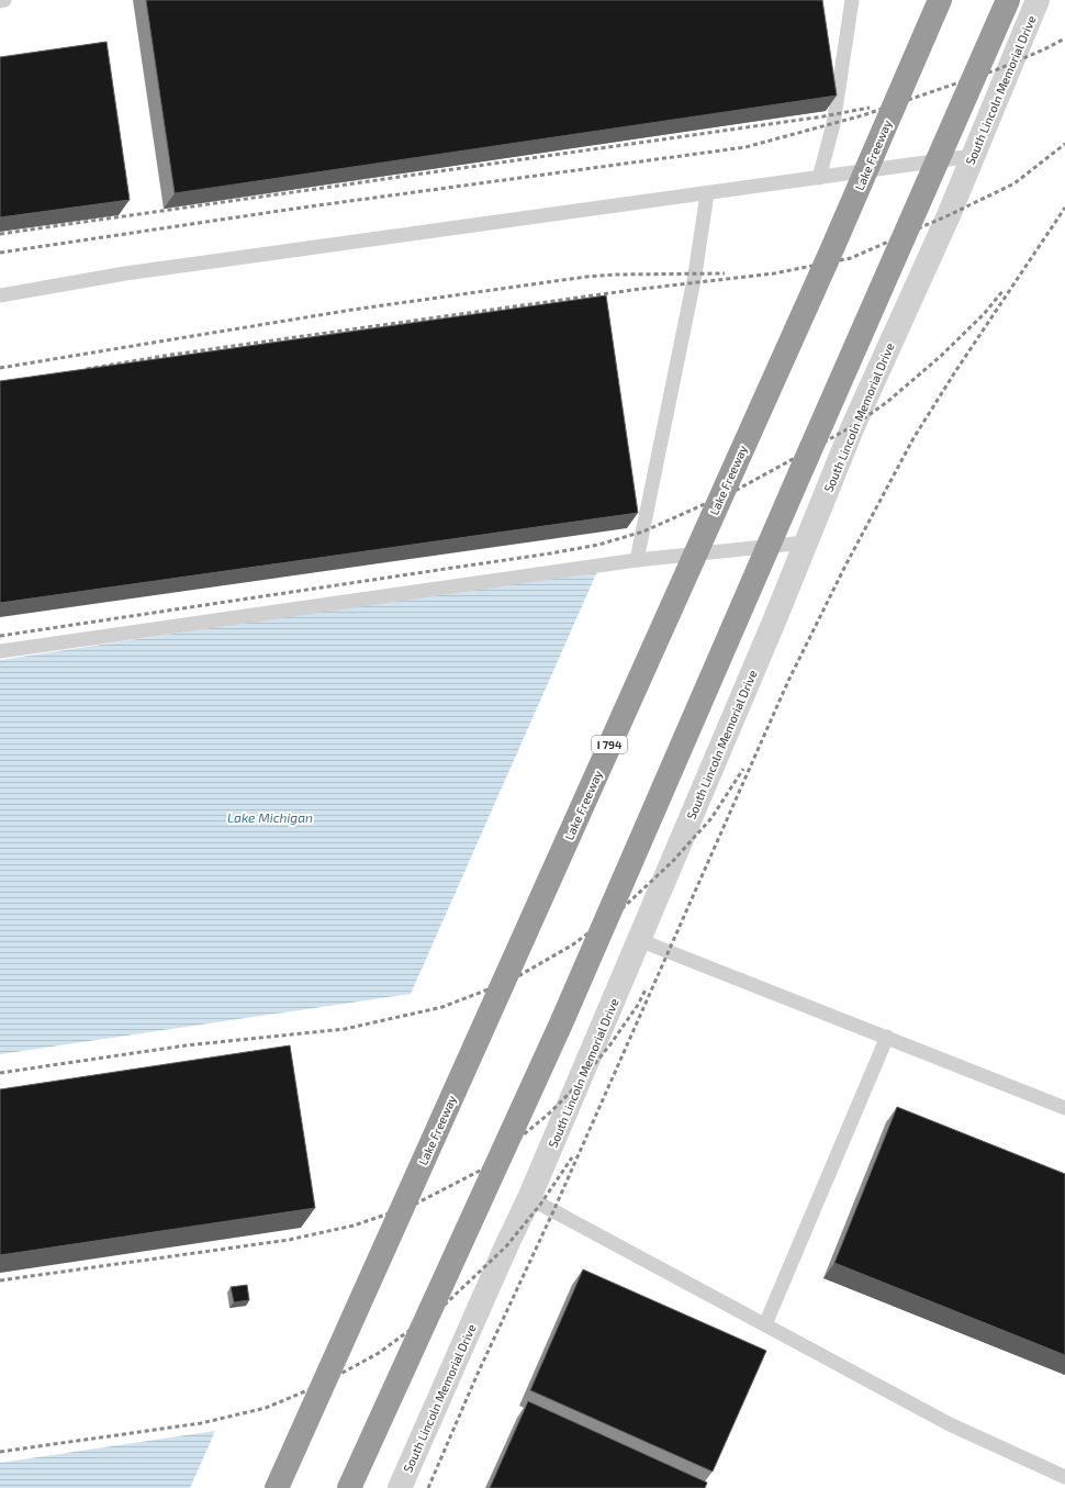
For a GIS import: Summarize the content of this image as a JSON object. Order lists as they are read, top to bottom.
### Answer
{
  "streets": {
    "highway": ["Lake Freeway", "I 794"],
    "street": ["South Lincoln Memorial Drive"]
  },
  "water": ["Lake Michigan"]
}
